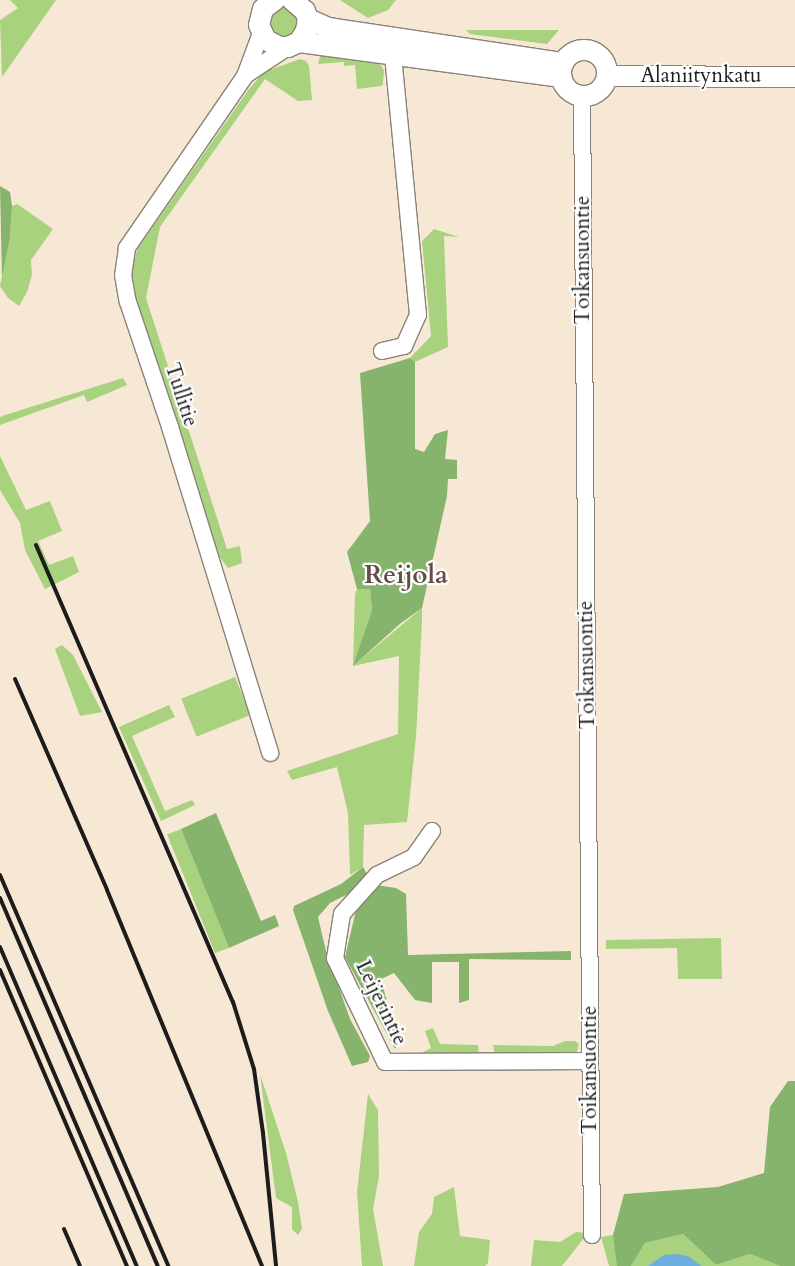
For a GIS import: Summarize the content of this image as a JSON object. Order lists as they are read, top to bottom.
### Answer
{
  "streets": {
    "main road": ["Alaniitynkatu"],
    "street": ["Toikansuontie", "Tullitie", "Leijerintie"]
  },
  "crossings": [
    ["Alaniitynkatu", "Toikansuontie"],
    ["Toikansuontie", "Leijerintie"]
  ],
  "districts": ["Reijola"]
}
